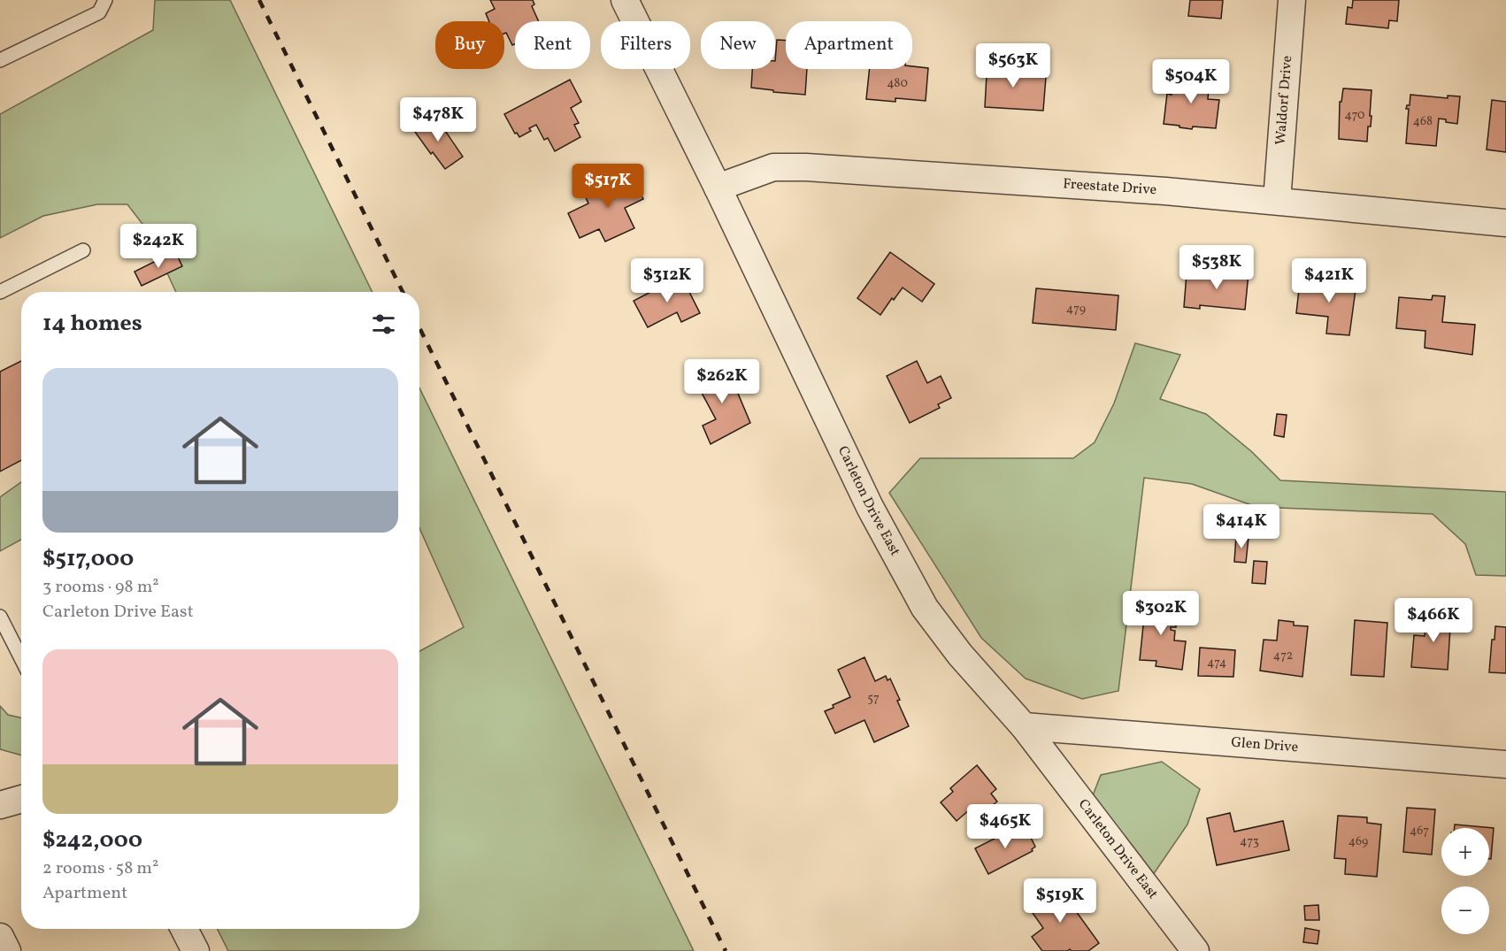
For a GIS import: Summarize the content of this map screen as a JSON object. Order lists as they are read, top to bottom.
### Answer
{
  "streets": {
    "street": [
      "Waldorf Drive",
      "Freestate Drive",
      "Carleton Drive East",
      "Glen Drive"
    ]
  },
  "crossings": [
    ["Waldorf Drive", "Freestate Drive"],
    ["Freestate Drive", "Carleton Drive East"],
    ["Carleton Drive East", "Glen Drive"]
  ],
  "house_numbers": [
    "480",
    "470",
    "468",
    "479",
    "472",
    "474",
    "57",
    "467",
    "473",
    "469"
  ],
  "page": {
    "chip": [
      "Buy",
      "Rent",
      "Filters",
      "New",
      "Apartment"
    ],
    "price": [
      "$563K",
      "$504K",
      "$478K",
      "$517K",
      "$242K",
      "$538K",
      "$312K",
      "$421K",
      "$262K",
      "$414K",
      "$302K",
      "$466K",
      "$465K",
      "$519K"
    ],
    "heading": "14 homes",
    "list": [
      {
        "name": "$517,000",
        "note": "3 rooms · 98 m² · Carleton Drive East"
      },
      {
        "name": "$242,000",
        "note": "2 rooms · 58 m² · Apartment"
      }
    ],
    "map_buttons": ["+", "−"]
  }
}
